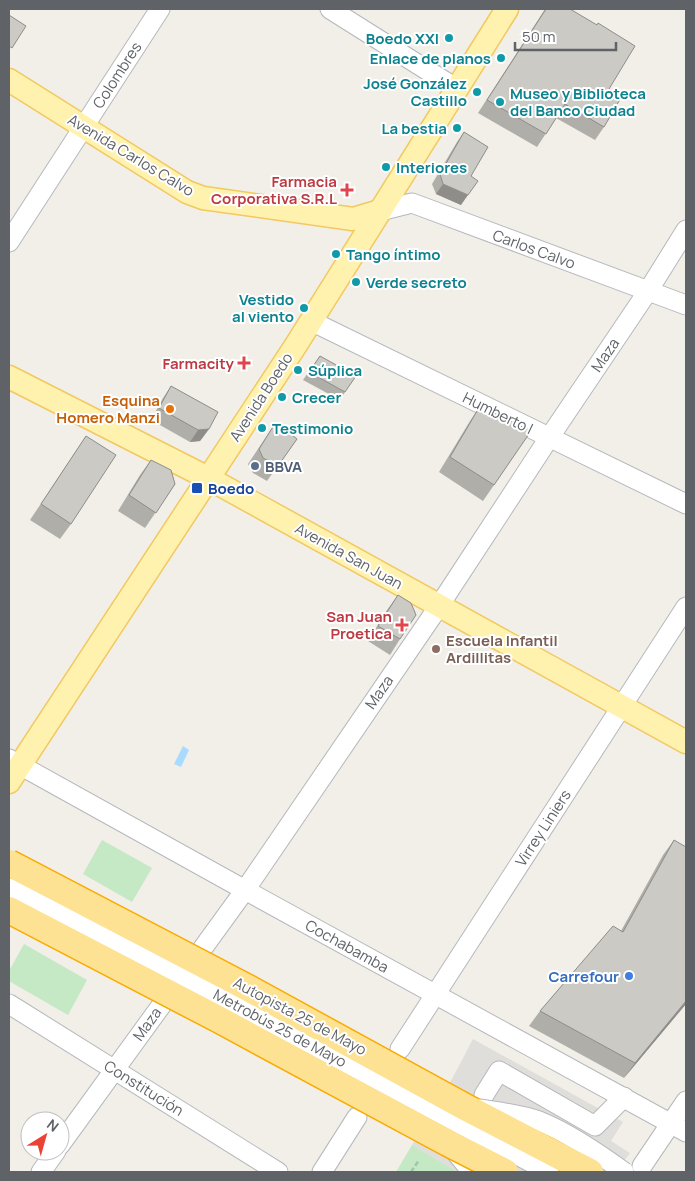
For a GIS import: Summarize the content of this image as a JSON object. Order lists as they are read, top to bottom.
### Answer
{
  "streets": {
    "highway": ["Autopista 25 de Mayo"],
    "main road": ["Avenida Carlos Calvo", "Avenida Boedo", "Avenida San Juan"],
    "street": [
      "Colombres",
      "Carlos Calvo",
      "Maza",
      "Humberto I",
      "Virrey Liniers",
      "Cochabamba",
      "Metrobús 25 de Mayo",
      "Constitución"
    ]
  },
  "crossings": [
    ["Colombres", "Avenida Carlos Calvo"],
    ["Avenida Carlos Calvo", "Carlos Calvo"],
    ["Avenida Carlos Calvo", "Avenida Boedo"],
    ["Carlos Calvo", "Maza"],
    ["Carlos Calvo", "Avenida Boedo"],
    ["Maza", "Humberto I"],
    ["Maza", "Avenida San Juan"],
    ["Maza", "Cochabamba"],
    ["Maza", "Constitución"],
    ["Avenida Boedo", "Humberto I"],
    ["Avenida Boedo", "Avenida San Juan"],
    ["Avenida Boedo", "Cochabamba"],
    ["Avenida San Juan", "Virrey Liniers"],
    ["Virrey Liniers", "Cochabamba"]
  ],
  "places": {
    "other": [
      "Boedo XXI",
      "Enlace de planos",
      "José González Castillo",
      "Museo y Biblioteca del Banco Ciudad",
      "La bestia",
      "Interiores",
      "Tango íntimo",
      "Verde secreto",
      "Vestido al viento",
      "Súplica",
      "Crecer",
      "Esquina Homero Manzi",
      "Testimonio",
      "BBVA",
      "Escuela Infantil Ardillitas",
      "Carrefour"
    ],
    "health": ["Farmacia Corporativa S.R.L", "Farmacity", "San Juan Proetica"],
    "transit": ["Boedo"]
  },
  "scale_bar": "50 m",
  "north": "top right"
}
